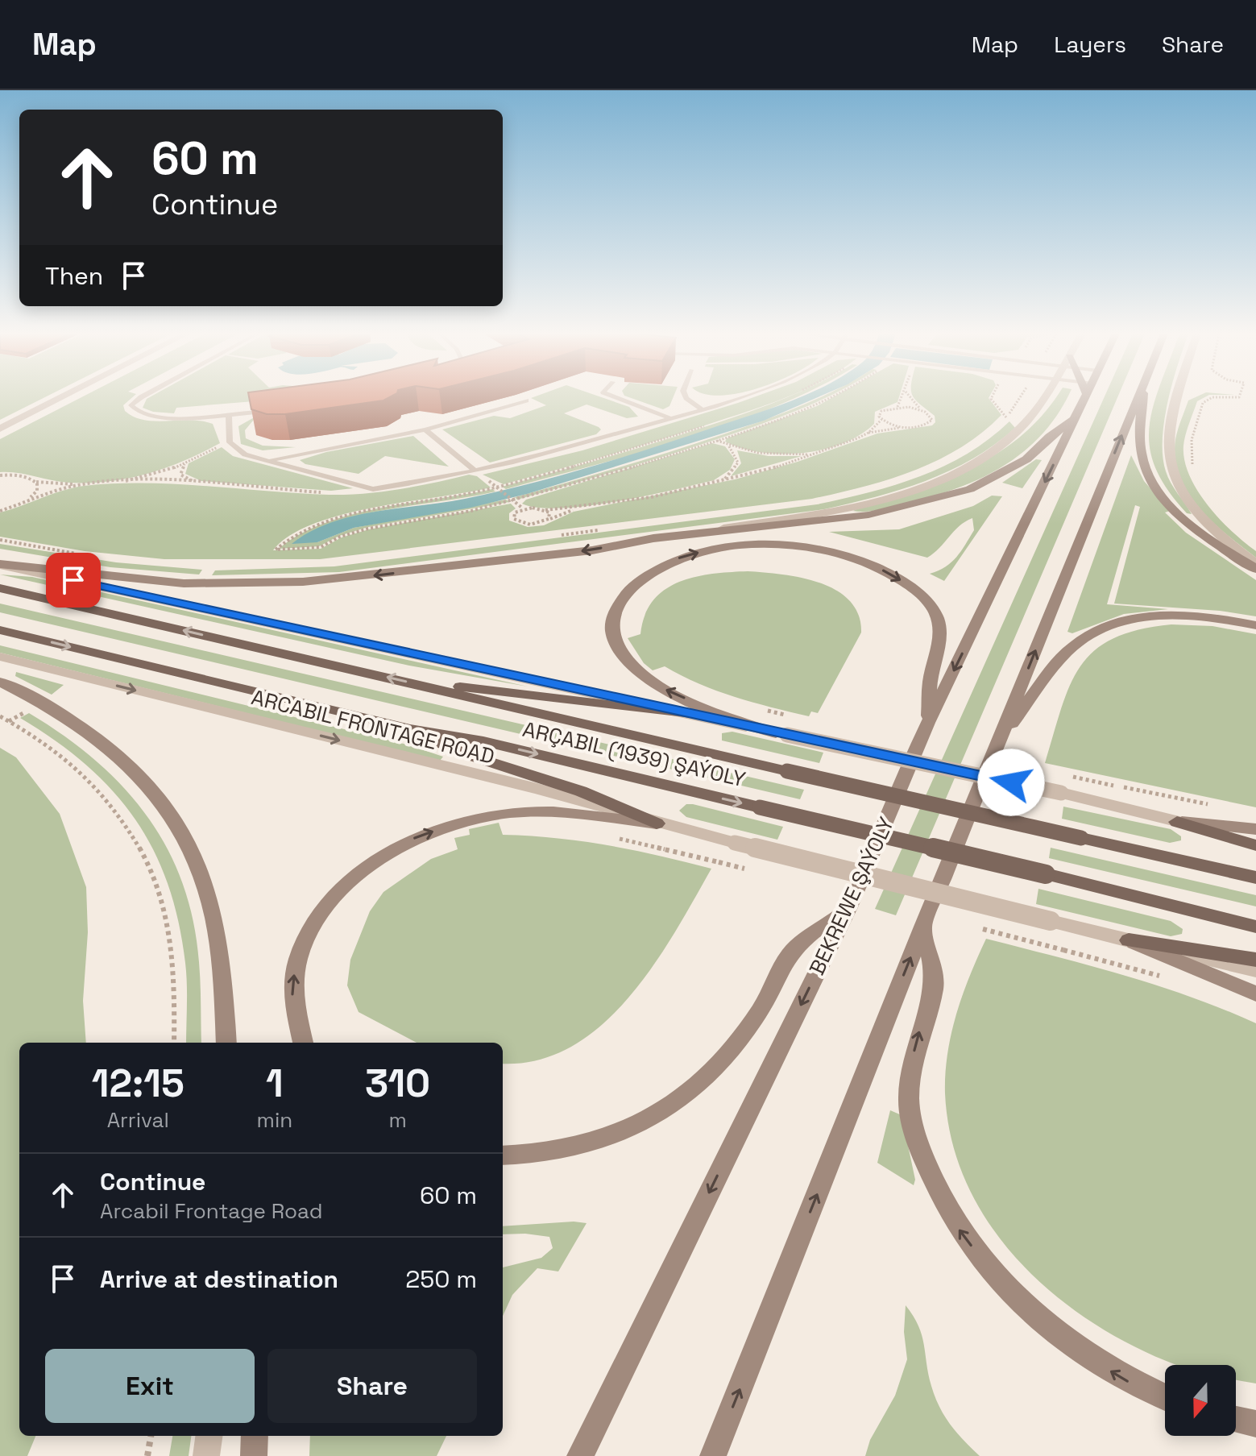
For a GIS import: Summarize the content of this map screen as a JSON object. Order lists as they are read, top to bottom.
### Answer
{
  "streets": {
    "main road": ["ARÇABIL (1939) ŞAÝOLY", "BEKREWE ŞAÝOLY"],
    "street": ["ARCABIL FRONTAGE ROAD"]
  },
  "north": "bottom",
  "page": {
    "header": "Map",
    "nav": ["Map", "Layers", "Share"],
    "turn": ["60 m", "Continue"],
    "then": "Then",
    "eta": [
      "12:15",
      "Arrival",
      "1",
      "min",
      "310",
      "m"
    ],
    "list": [
      {
        "name": "Continue",
        "note": "Arcabil Frontage Road",
        "value": "60 m"
      },
      {
        "name": "Arrive at destination",
        "value": "250 m"
      }
    ],
    "buttons": ["Exit", "Share"]
  }
}
